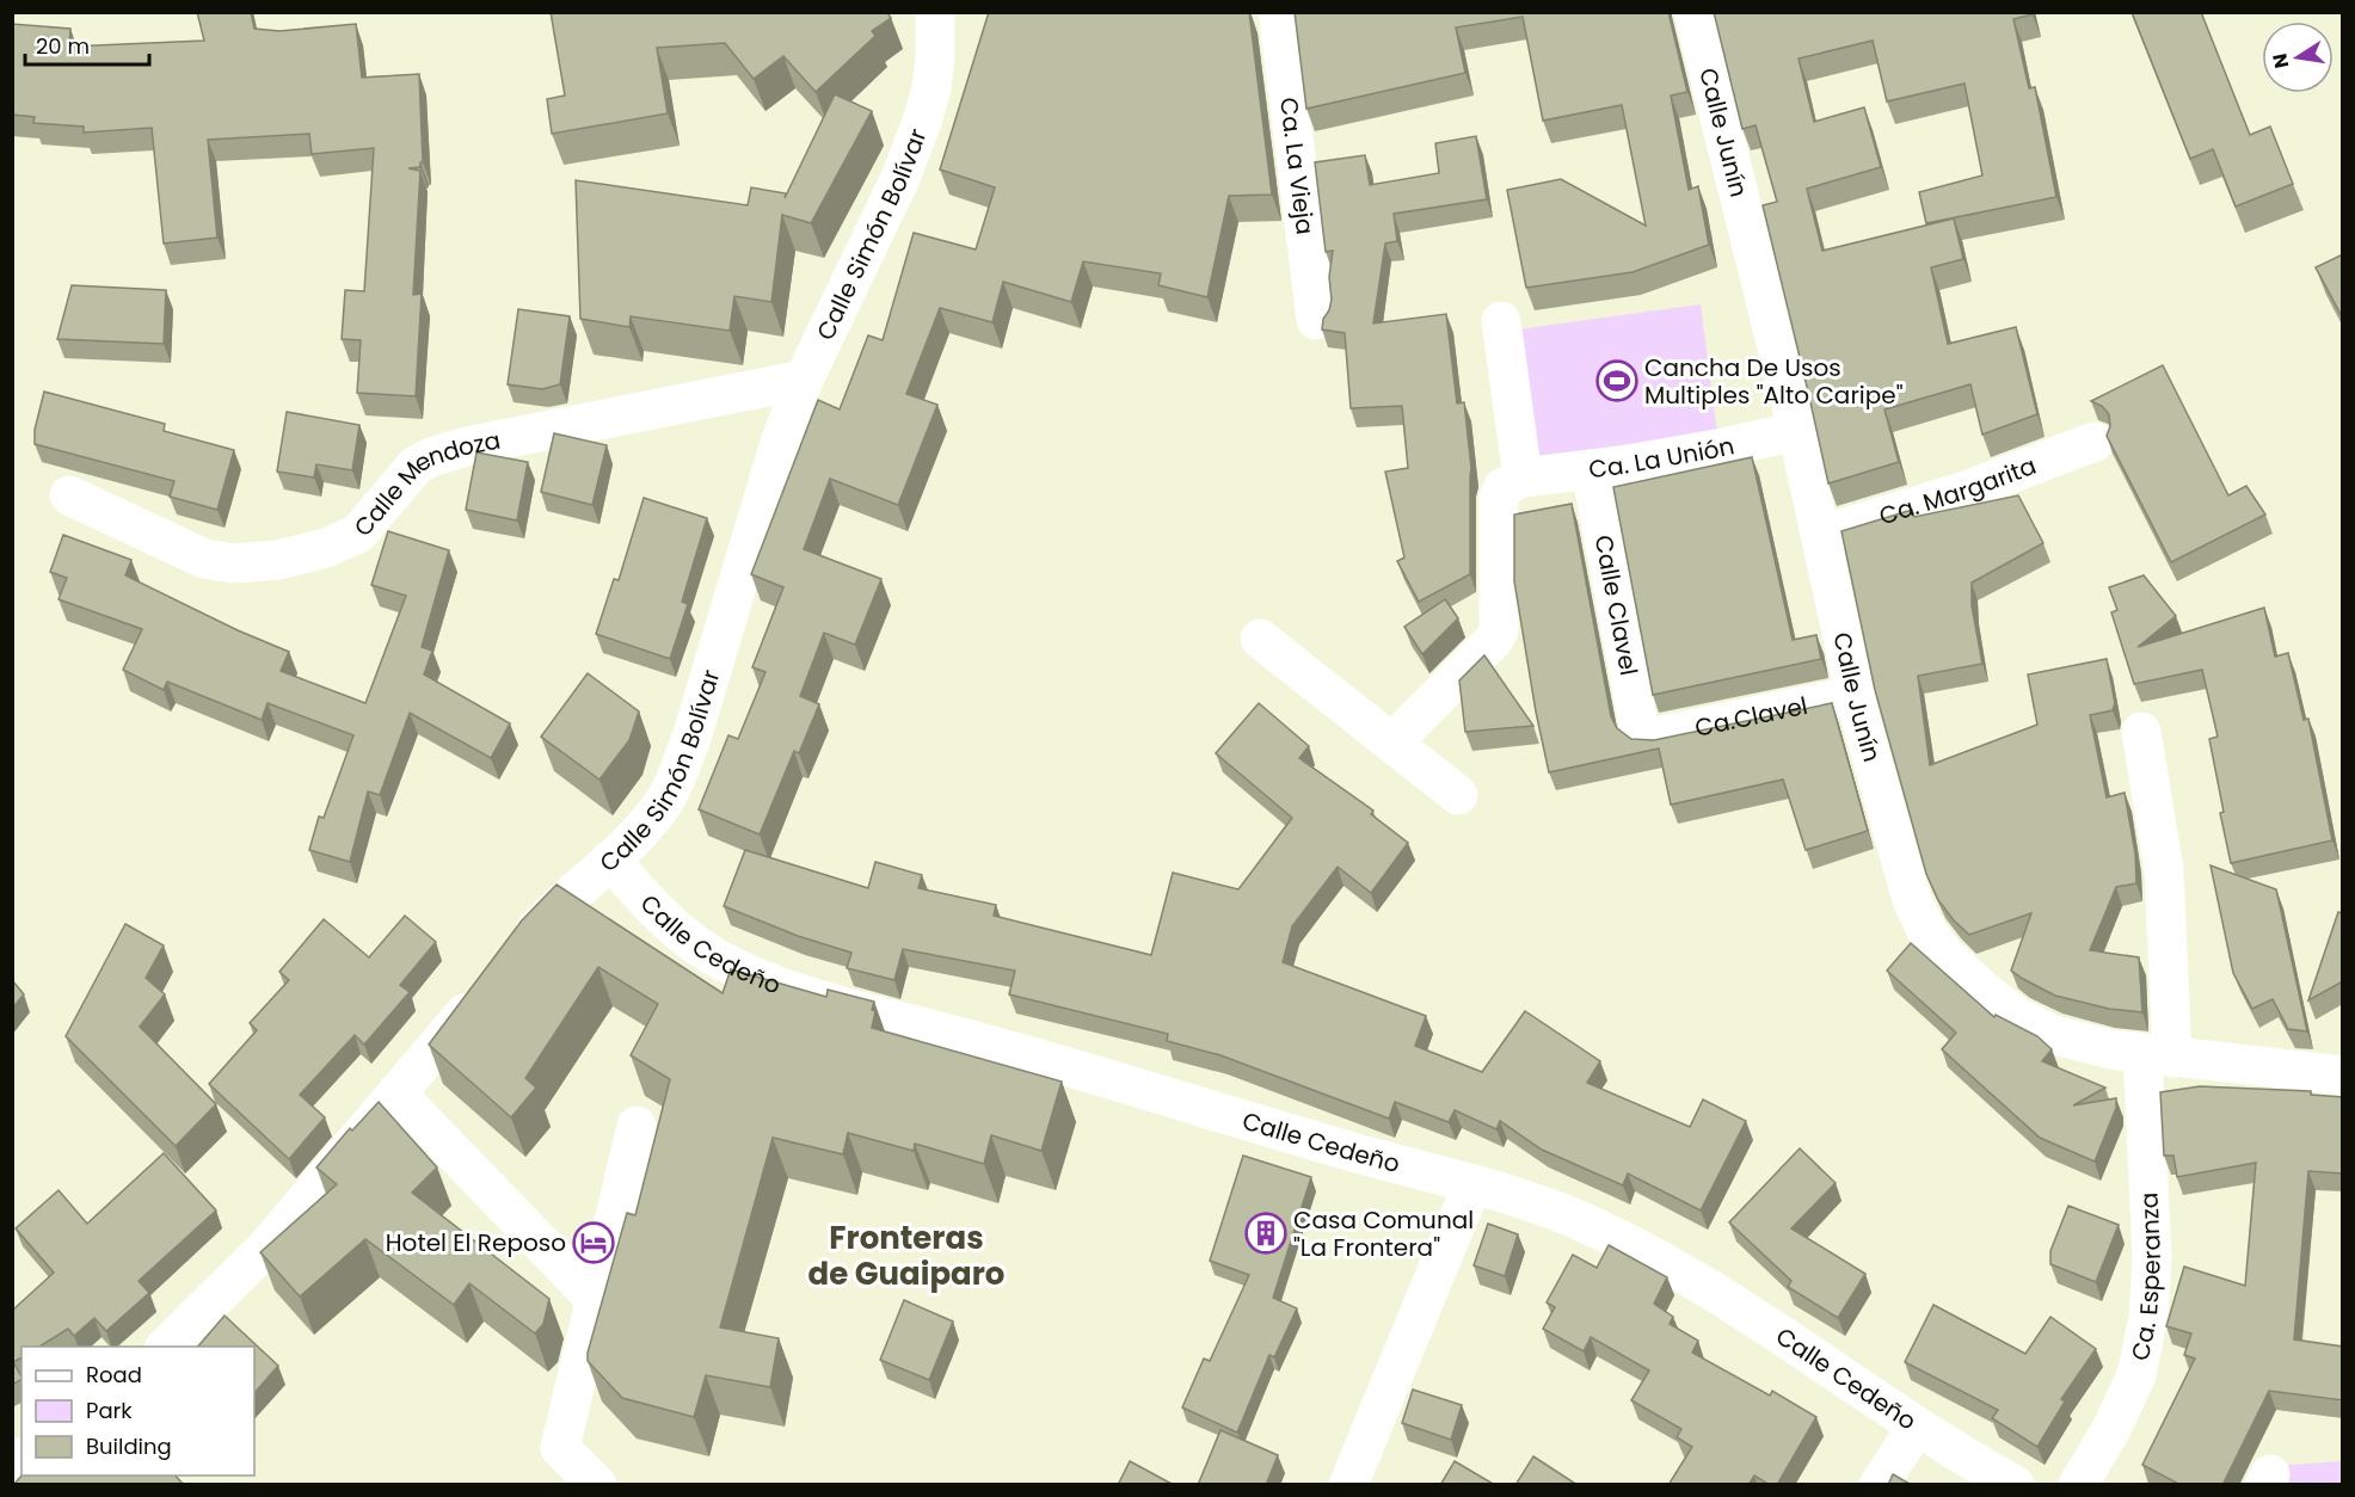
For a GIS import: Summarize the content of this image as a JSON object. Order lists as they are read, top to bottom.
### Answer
{
  "streets": {
    "street": [
      "Calle Junín",
      "Ca. La Vieja",
      "Calle Simón Bolívar",
      "Ca. La Unión",
      "Calle Mendoza",
      "Ca. Margarita",
      "Calle Clavel",
      "Ca.Clavel",
      "Calle Cedeño",
      "Ca. Esperanza"
    ]
  },
  "crossings": [
    ["Calle Junín", "Ca. La Unión"],
    ["Calle Junín", "Ca. Margarita"],
    ["Calle Junín", "Ca.Clavel"],
    ["Calle Junín", "Ca. Esperanza"],
    ["Calle Simón Bolívar", "Calle Mendoza"],
    ["Calle Simón Bolívar", "Calle Cedeño"],
    ["Ca. La Unión", "Calle Clavel"],
    ["Calle Clavel", "Ca.Clavel"]
  ],
  "districts": ["Fronteras de Guaiparo"],
  "places": {
    "sports": ["Cancha De Usos Multiples \"Alto Caripe\""],
    "building": ["Casa Comunal \"La Frontera\""],
    "hotel": ["Hotel El Reposo"]
  },
  "legend": ["Road", "Park", "Building"],
  "scale_bar": "20 m",
  "north": "left"
}
